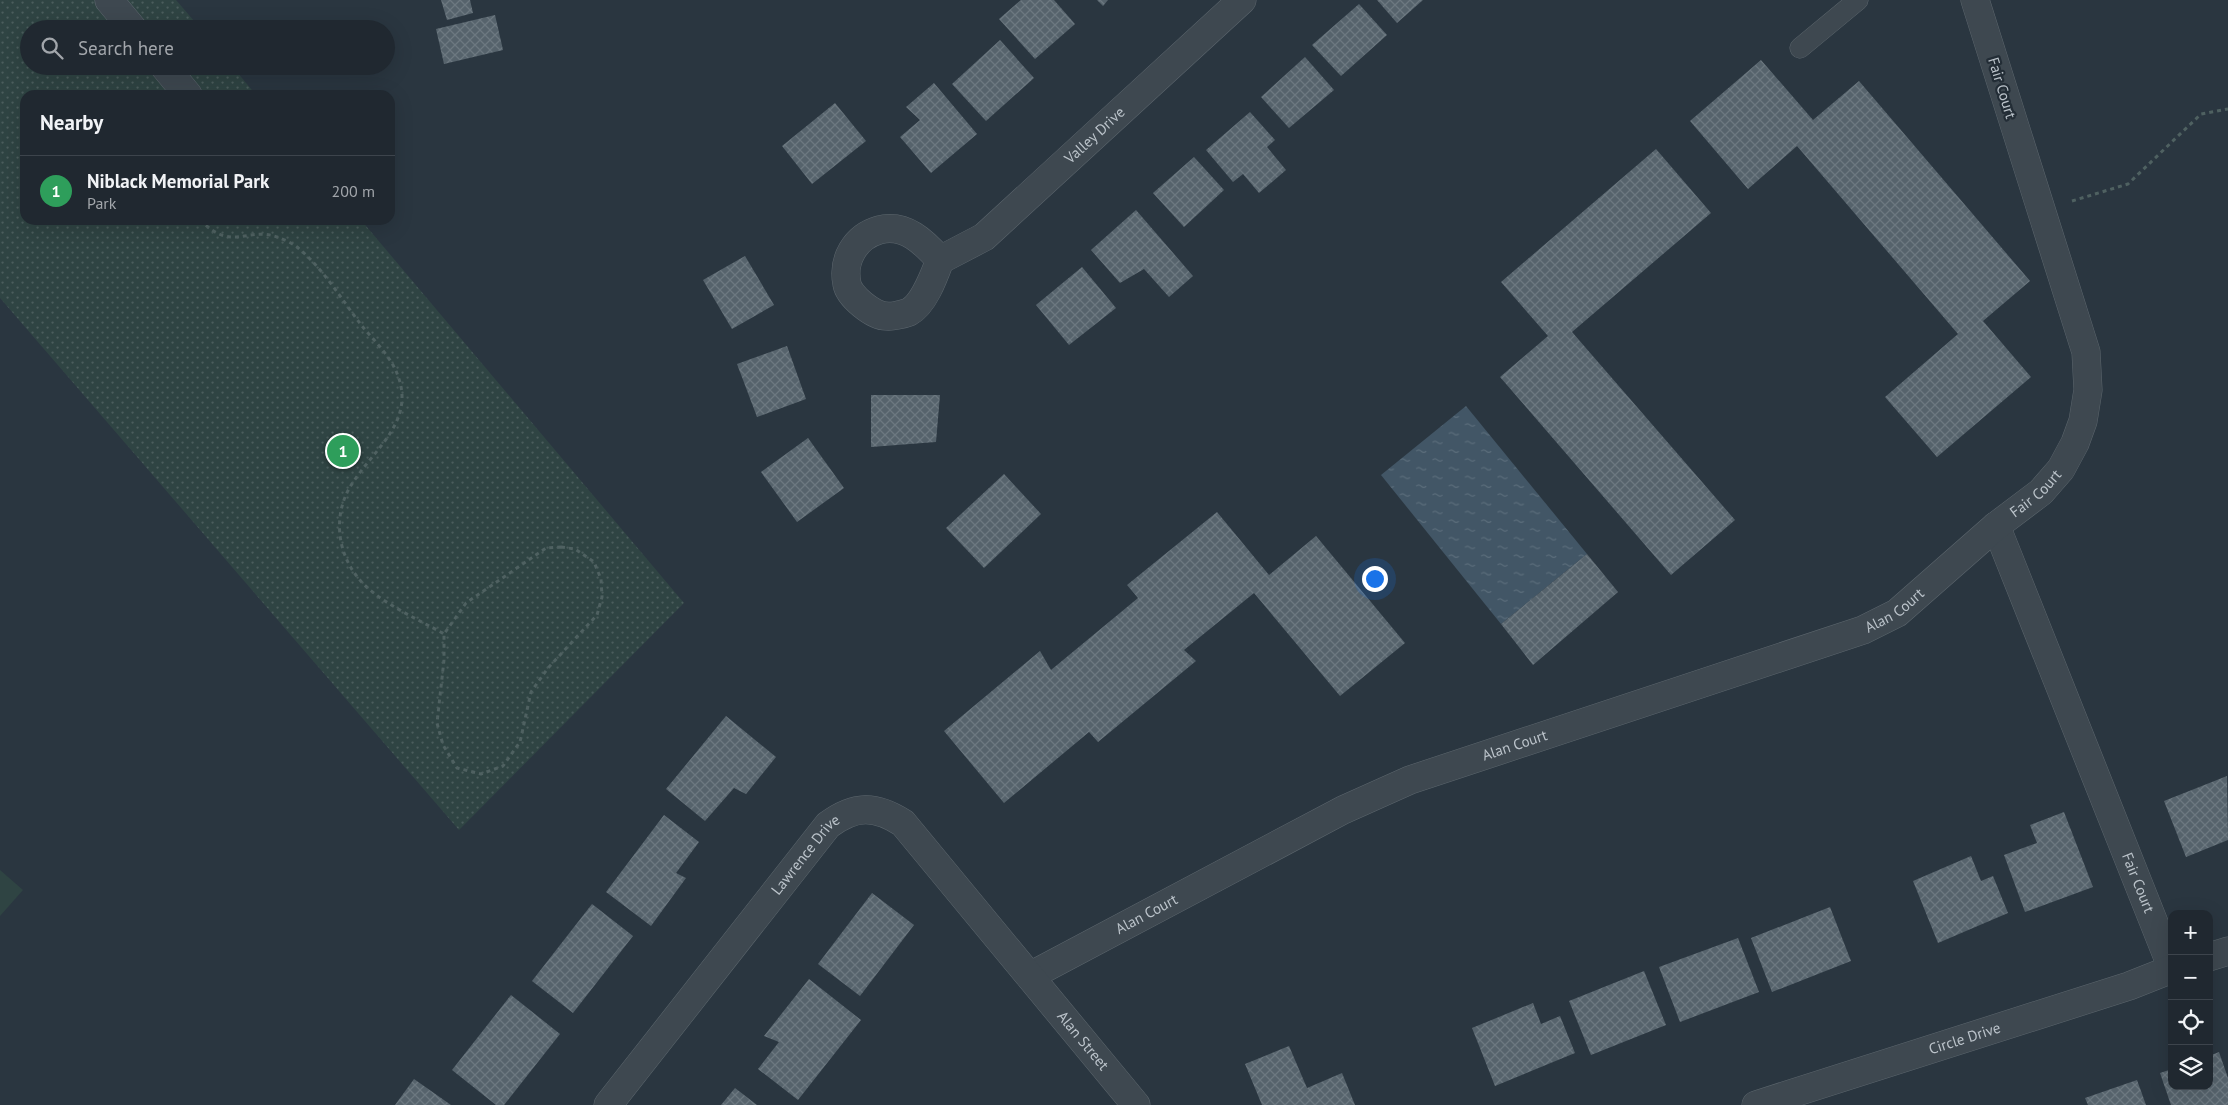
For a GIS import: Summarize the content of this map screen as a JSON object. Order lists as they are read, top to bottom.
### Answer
{
  "streets": {
    "street": [
      "Fair Court",
      "Valley Drive",
      "Alan Court",
      "Lawrence Drive",
      "Circle Drive",
      "Alan Street"
    ]
  },
  "crossings": [
    ["Fair Court", "Alan Court"],
    ["Alan Court", "Lawrence Drive"],
    ["Alan Court", "Alan Street"],
    ["Lawrence Drive", "Alan Street"]
  ],
  "page": {
    "search": "Search here",
    "heading": "Nearby",
    "list": [
      {
        "mark": "1",
        "name": "Niblack Memorial Park",
        "note": "Park",
        "value": "200 m"
      }
    ],
    "pins": "1",
    "map_buttons": ["+", "−"]
  }
}
